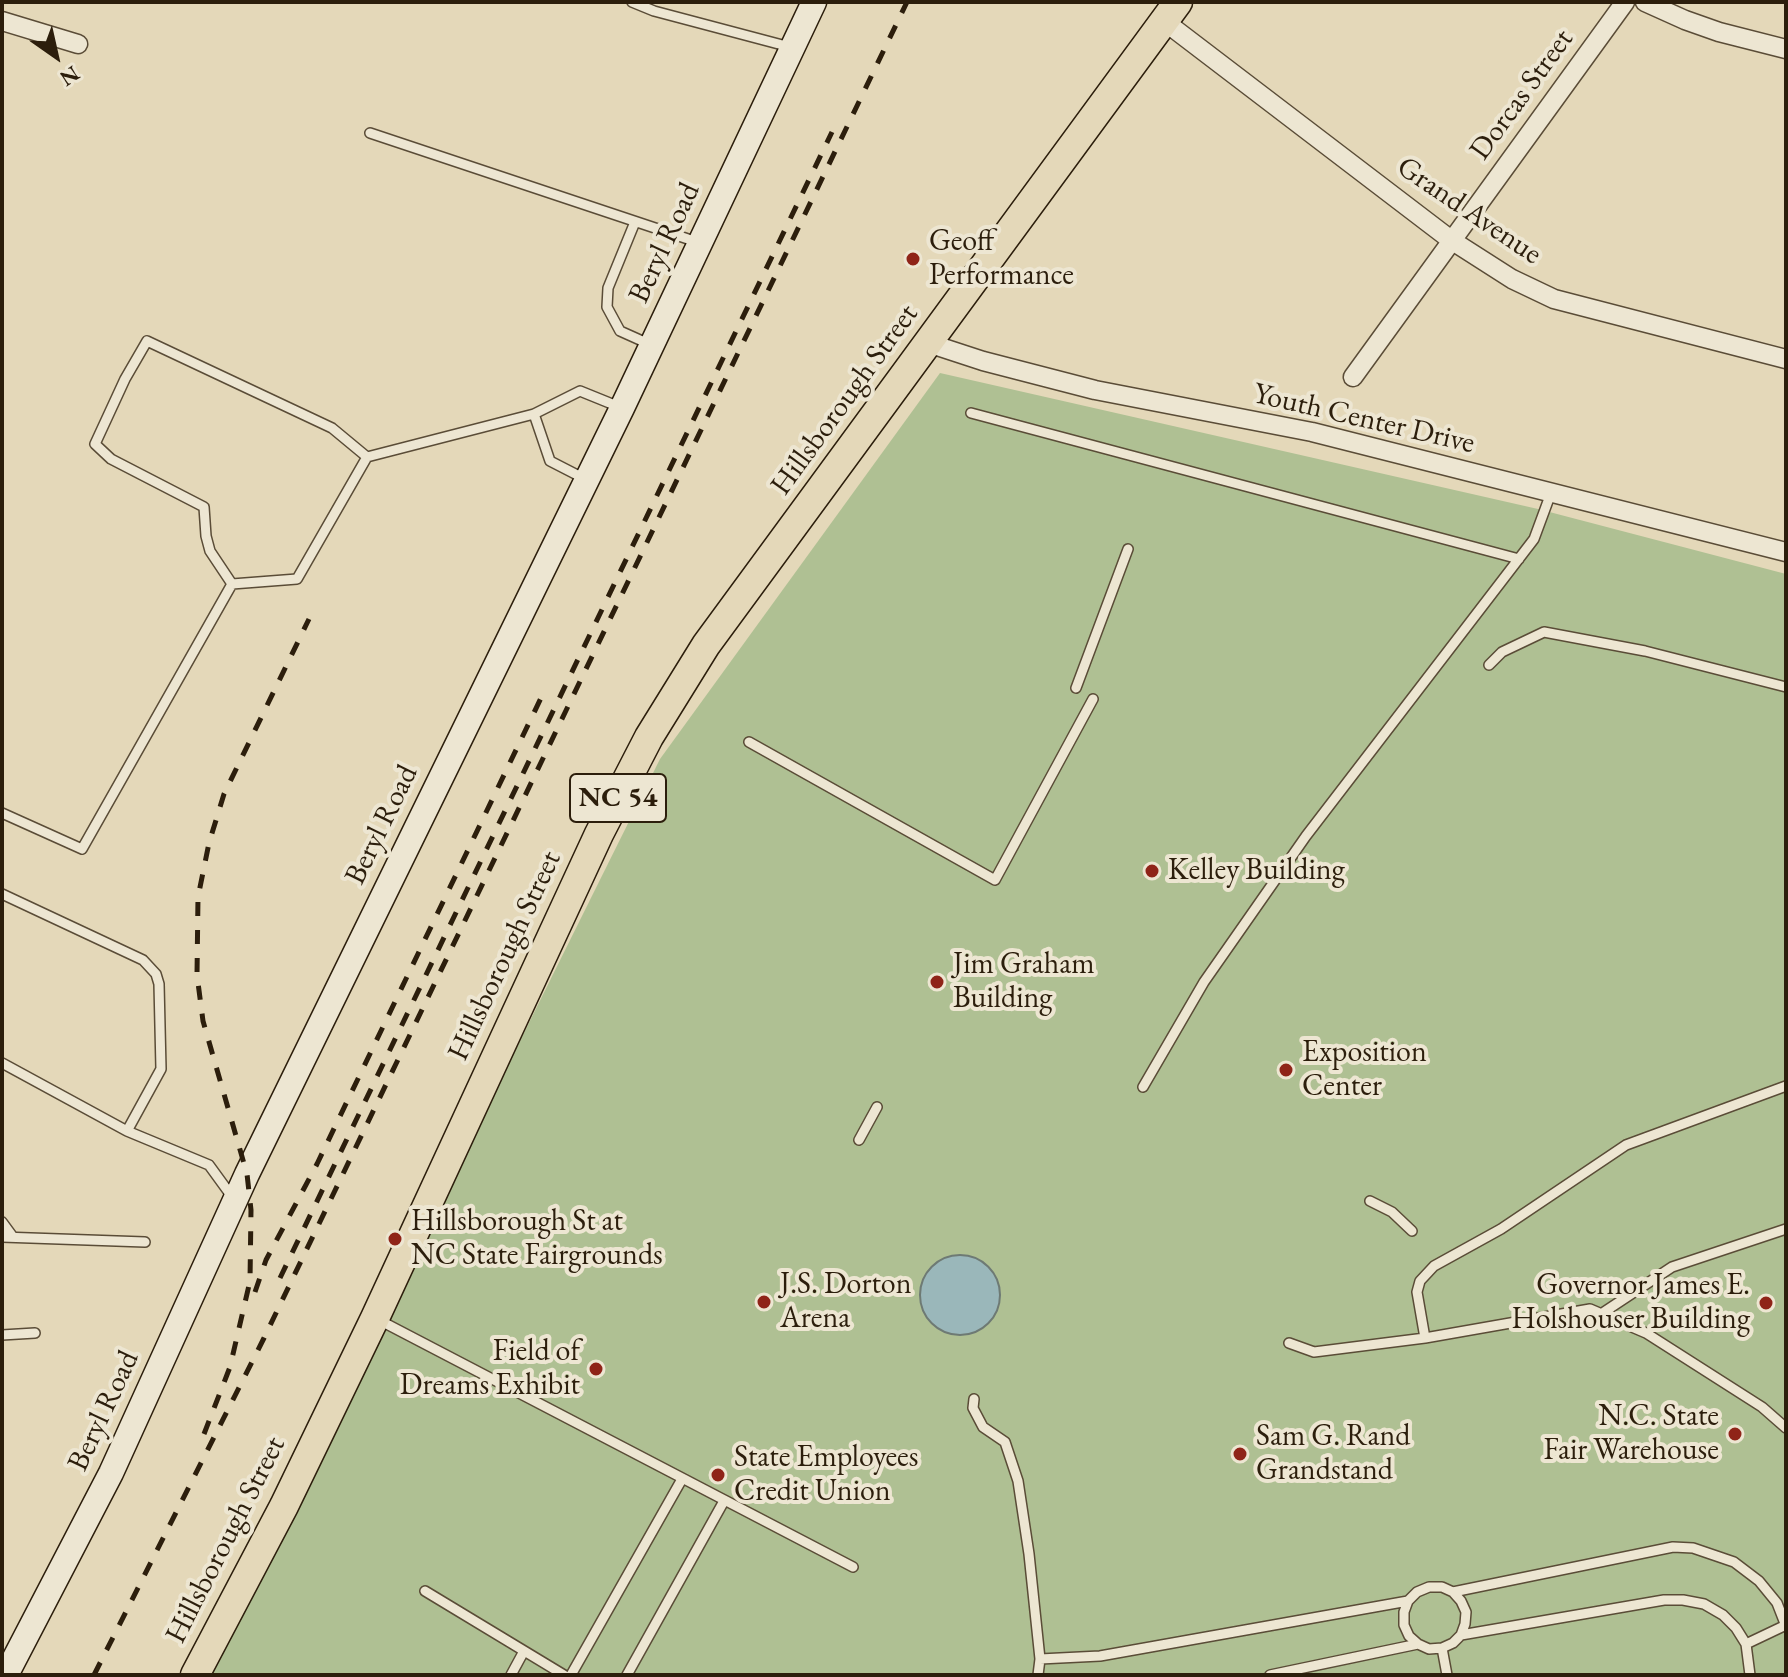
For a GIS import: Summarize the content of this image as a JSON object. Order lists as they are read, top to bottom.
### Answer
{
  "streets": {
    "main road": ["Hillsborough Street", "NC 54"],
    "street": [
      "Dorcas Street",
      "Grand Avenue",
      "Beryl Road",
      "Youth Center Drive"
    ]
  },
  "crossings": [
    ["Dorcas Street", "Grand Avenue"],
    ["Grand Avenue", "Hillsborough Street"],
    ["Hillsborough Street", "Youth Center Drive"]
  ],
  "places": [
    "Geoff Performance",
    "Kelley Building",
    "Jim Graham Building",
    "Exposition Center",
    "Hillsborough St at NC State Fairgrounds",
    "J.S. Dorton Arena",
    "Governor James E. Holshouser Building",
    "Field of Dreams Exhibit",
    "N.C. State Fair Warehouse",
    "Sam G. Rand Grandstand",
    "State Employees Credit Union"
  ],
  "north": "bottom right"
}
